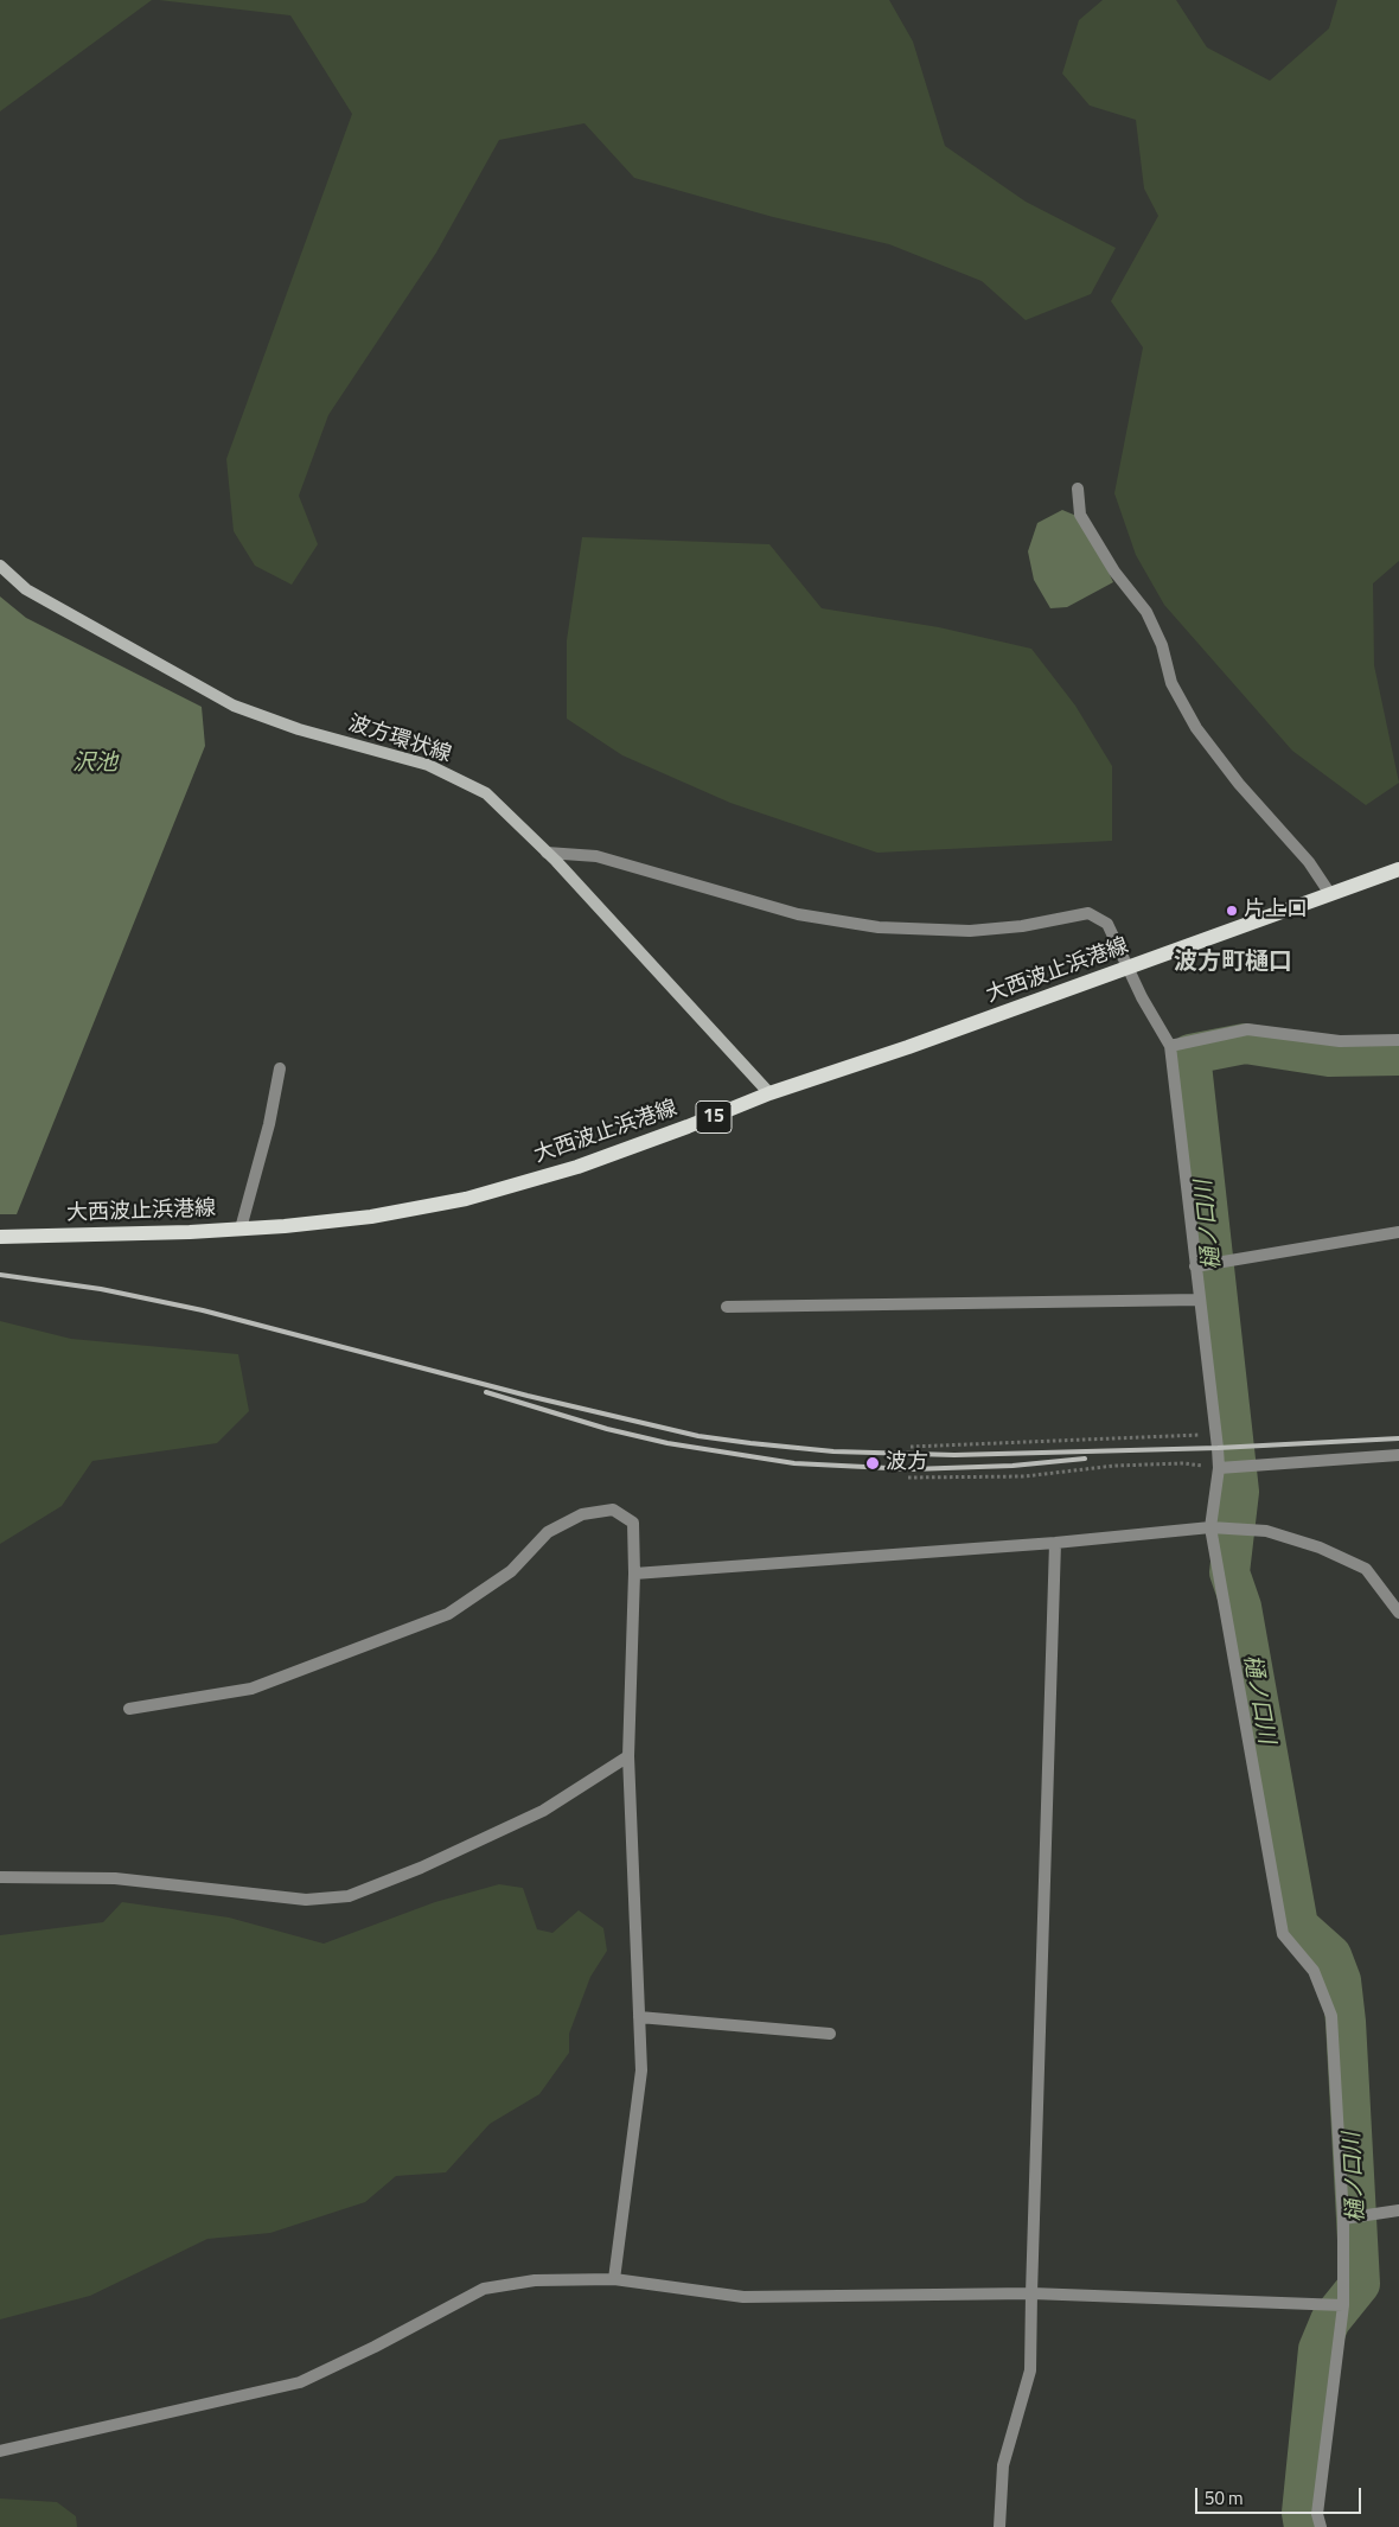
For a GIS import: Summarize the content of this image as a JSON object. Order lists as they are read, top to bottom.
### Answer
{
  "streets": {
    "main road": ["波方環状線", "大西波止浜港線", "15"]
  },
  "crossings": [
    ["波方環状線", "大西波止浜港線"]
  ],
  "districts": ["波方町樋口"],
  "water": ["沢池", "樋ノ口川"],
  "places": ["片上口", "波方"],
  "scale_bar": "50 m"
}
